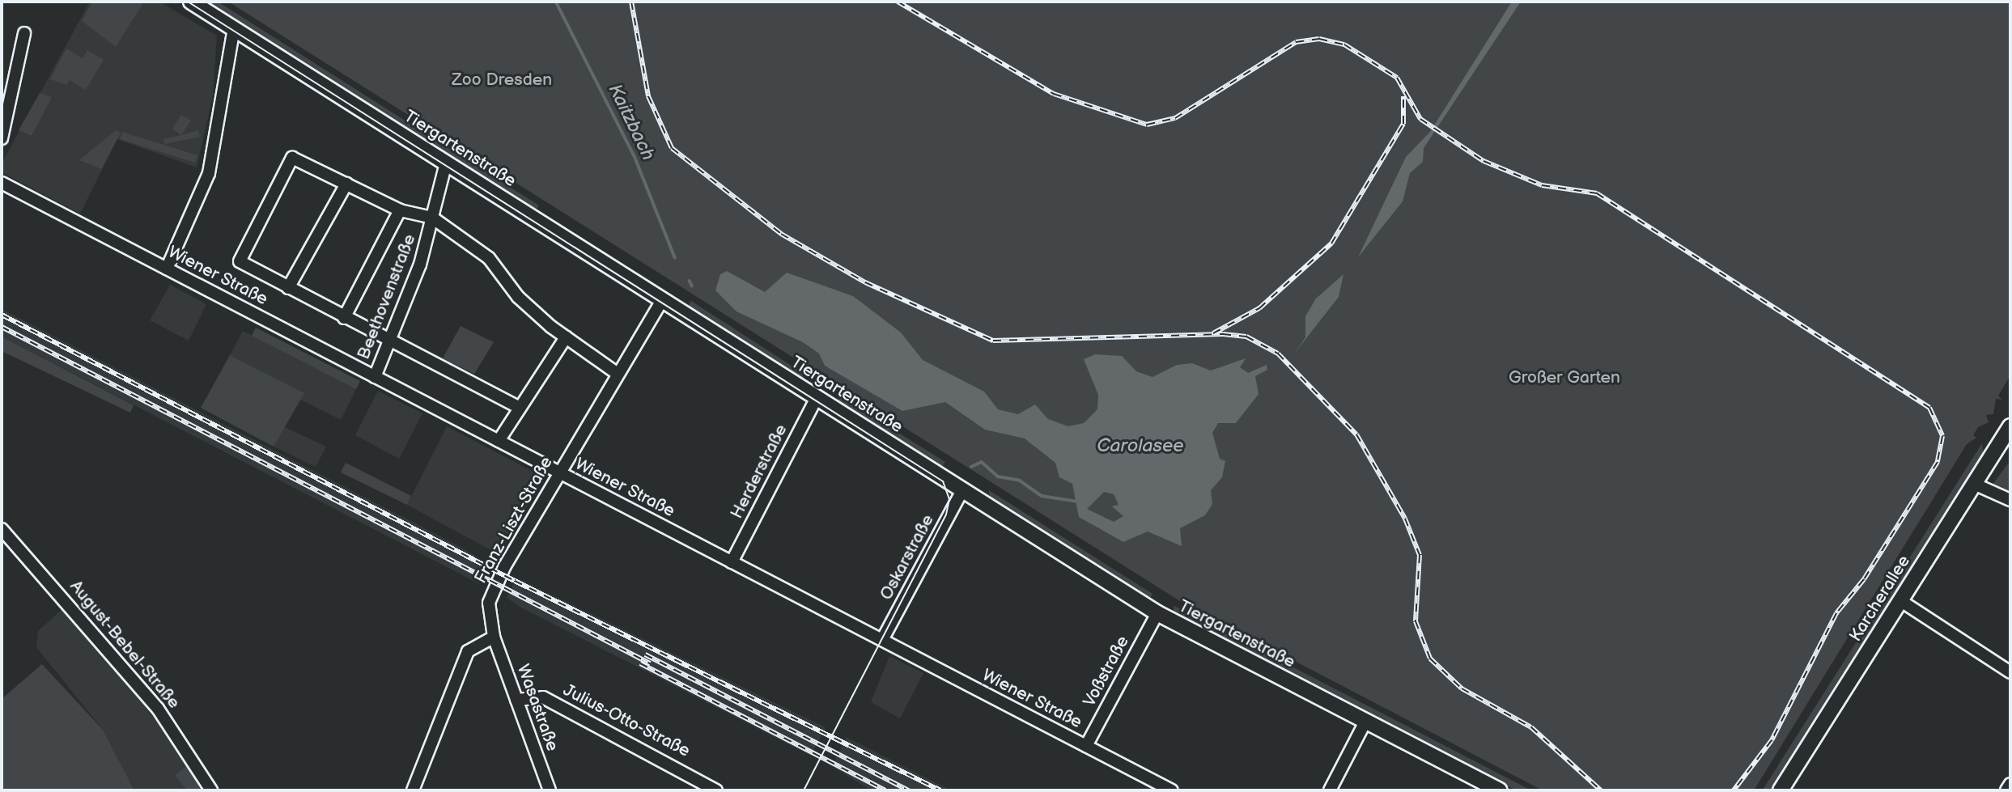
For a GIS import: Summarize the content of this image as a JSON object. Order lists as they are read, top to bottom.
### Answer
{
  "streets": {
    "main road": ["Tiergartenstraße", "Karcherallee"],
    "street": [
      "Wiener Straße",
      "Beethovenstraße",
      "Herderstraße",
      "Franz-Liszt-Straße",
      "Oskarstraße",
      "August-Bebel-Straße",
      "Voßstraße",
      "Wasastraße",
      "Julius-Otto-Straße"
    ]
  },
  "crossings": [
    ["Tiergartenstraße", "Beethovenstraße"],
    ["Tiergartenstraße", "Herderstraße"],
    ["Tiergartenstraße", "Franz-Liszt-Straße"],
    ["Tiergartenstraße", "Oskarstraße"],
    ["Tiergartenstraße", "Voßstraße"],
    ["Wiener Straße", "Beethovenstraße"],
    ["Wiener Straße", "Herderstraße"],
    ["Wiener Straße", "Franz-Liszt-Straße"],
    ["Wiener Straße", "Oskarstraße"],
    ["Wiener Straße", "Voßstraße"],
    ["Franz-Liszt-Straße", "Wasastraße"],
    ["Wasastraße", "Julius-Otto-Straße"]
  ],
  "water": ["Kaitzbach", "Carolasee"],
  "parks": ["Zoo Dresden", "Großer Garten"]
}
